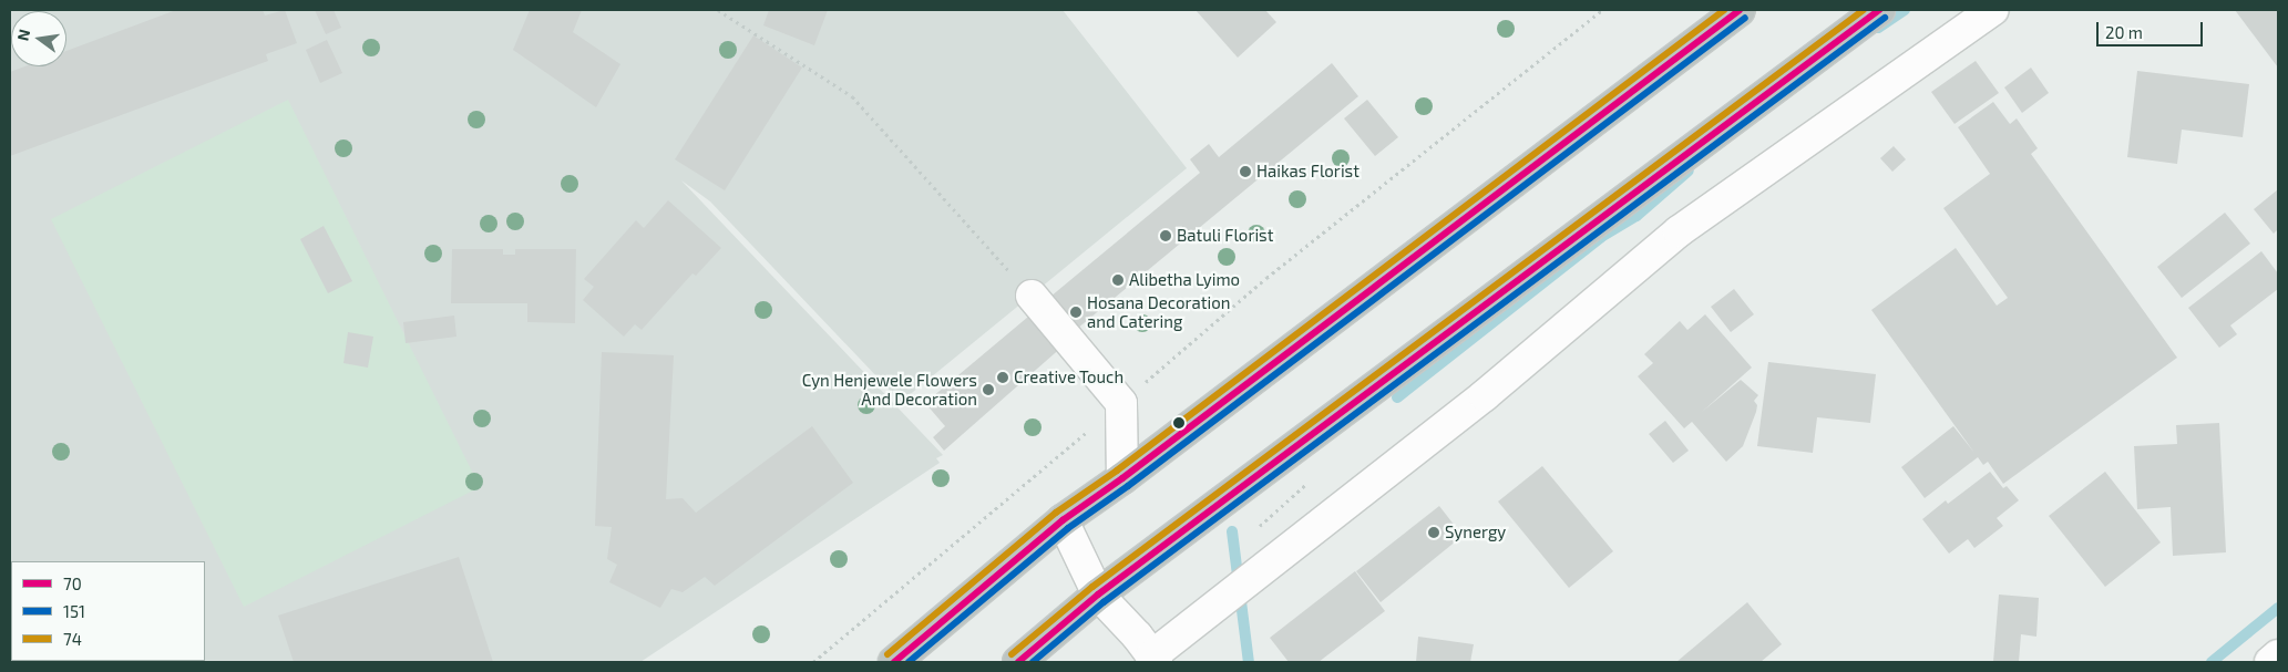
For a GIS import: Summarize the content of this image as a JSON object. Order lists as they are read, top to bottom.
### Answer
{
  "places": [
    "Haikas Florist",
    "Batuli Florist",
    "Alibetha Lyimo",
    "Hosana Decoration and Catering",
    "Creative Touch",
    "Cyn Henjewele Flowers And Decoration",
    "Synergy"
  ],
  "lines": ["transit line 70", "transit line 74", "transit line 151"],
  "legend": ["70", "151", "74"],
  "scale_bar": "20 m",
  "north": "left"
}
